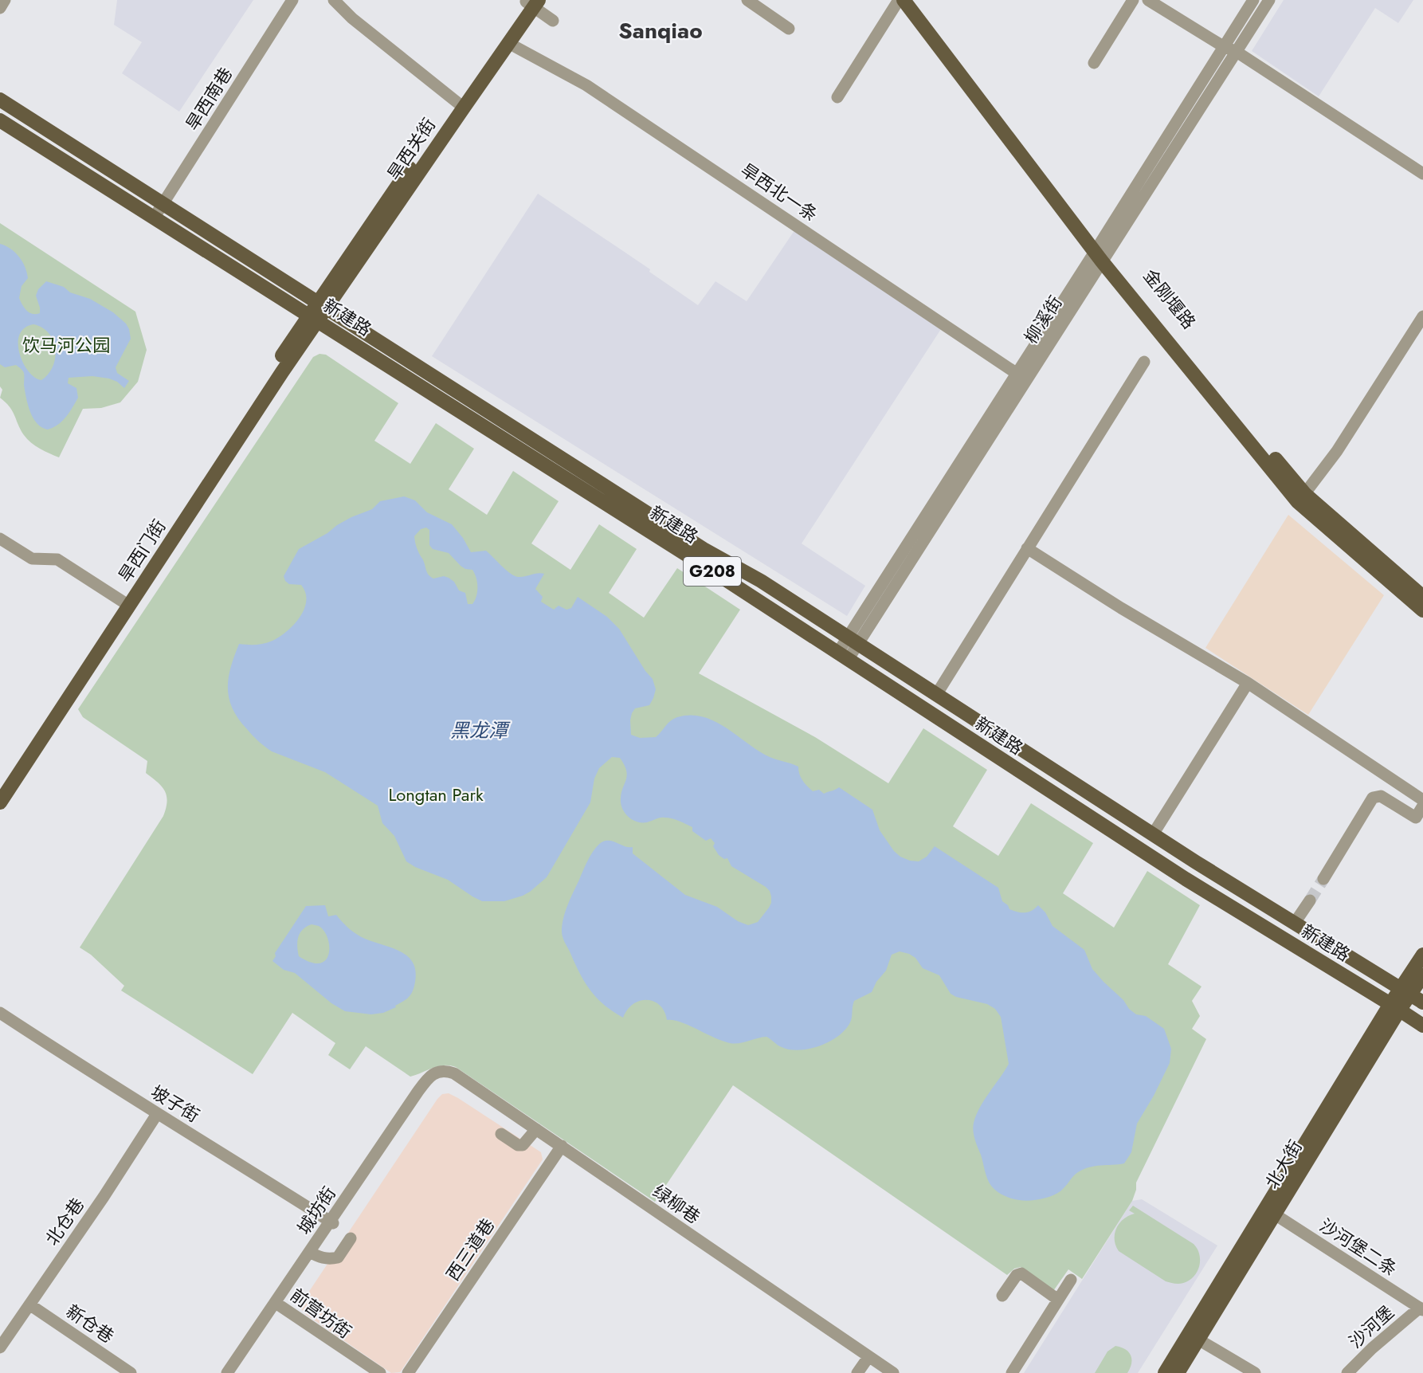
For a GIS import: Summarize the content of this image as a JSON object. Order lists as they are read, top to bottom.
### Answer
{
  "streets": {
    "main road": [
      "旱西关街",
      "新建路",
      "旱西门街",
      "G208",
      "北大街"
    ],
    "street": [
      "旱西南巷",
      "旱西北一条",
      "柳溪街",
      "坡子街",
      "绿柳巷",
      "城坊街",
      "北仓巷",
      "沙河堡二条",
      "西三道巷",
      "前营坊街",
      "新仓巷",
      "沙河堡"
    ]
  },
  "crossings": [
    ["旱西南巷", "新建路"],
    ["旱西关街", "旱西北一条"],
    ["旱西关街", "新建路"],
    ["旱西关街", "旱西门街"],
    ["旱西北一条", "柳溪街"],
    ["新建路", "柳溪街"],
    ["新建路", "旱西门街"],
    ["新建路", "北大街"],
    ["坡子街", "城坊街"],
    ["坡子街", "北仓巷"],
    ["北大街", "沙河堡二条"],
    ["绿柳巷", "城坊街"],
    ["绿柳巷", "西三道巷"],
    ["城坊街", "前营坊街"],
    ["北仓巷", "新仓巷"],
    ["沙河堡二条", "沙河堡"]
  ],
  "districts": ["Sanqiao"],
  "water": ["黑龙潭"],
  "parks": ["饮马河公园", "Longtan Park"]
}
